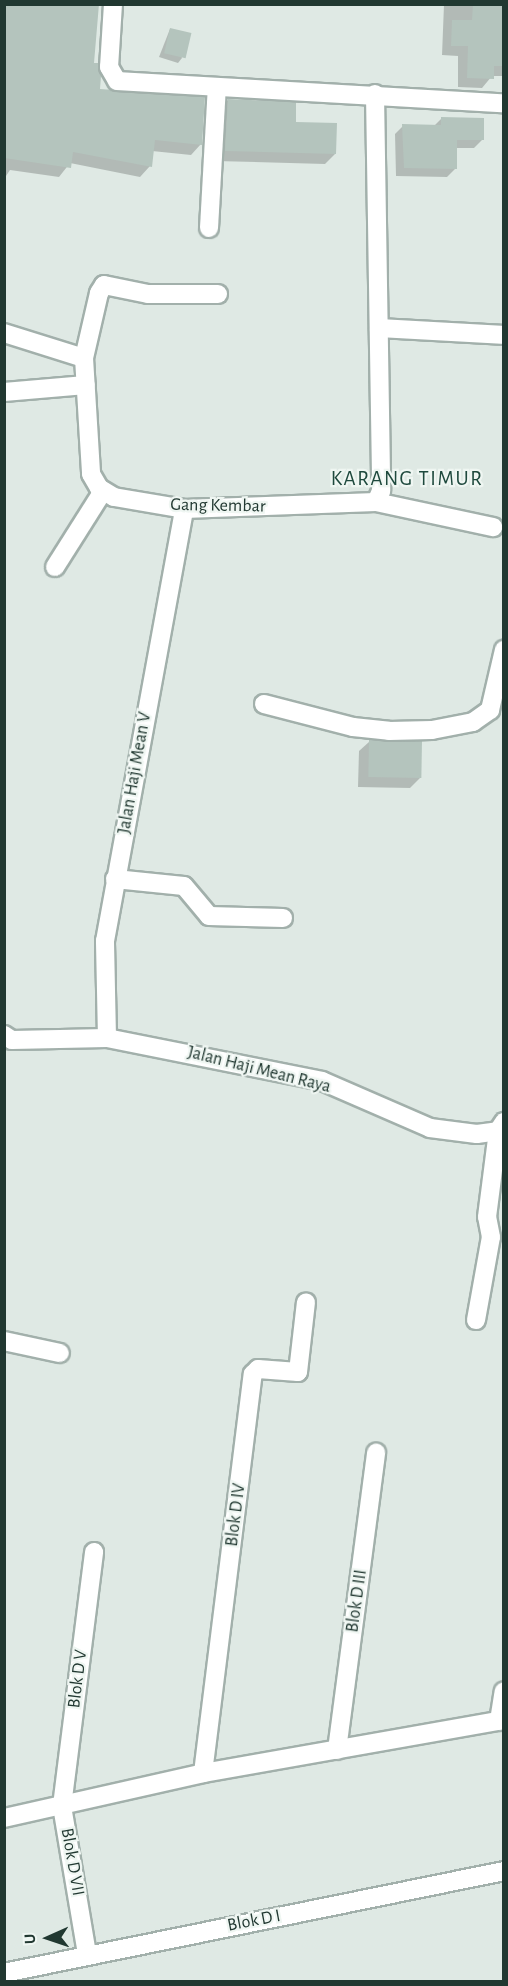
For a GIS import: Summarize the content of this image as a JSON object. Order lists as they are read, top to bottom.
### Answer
{
  "streets": {
    "street": [
      "Gang Kembar",
      "Jalan Haji Mean V",
      "Jalan Haji Mean Raya",
      "Blok D IV",
      "Blok D III",
      "Blok D V",
      "Blok D VII",
      "Blok D I"
    ]
  },
  "crossings": [
    ["Gang Kembar", "Jalan Haji Mean V"],
    ["Jalan Haji Mean V", "Jalan Haji Mean Raya"],
    ["Blok D V", "Blok D VII"],
    ["Blok D VII", "Blok D I"]
  ],
  "districts": ["KARANG TIMUR"],
  "north": "left"
}
